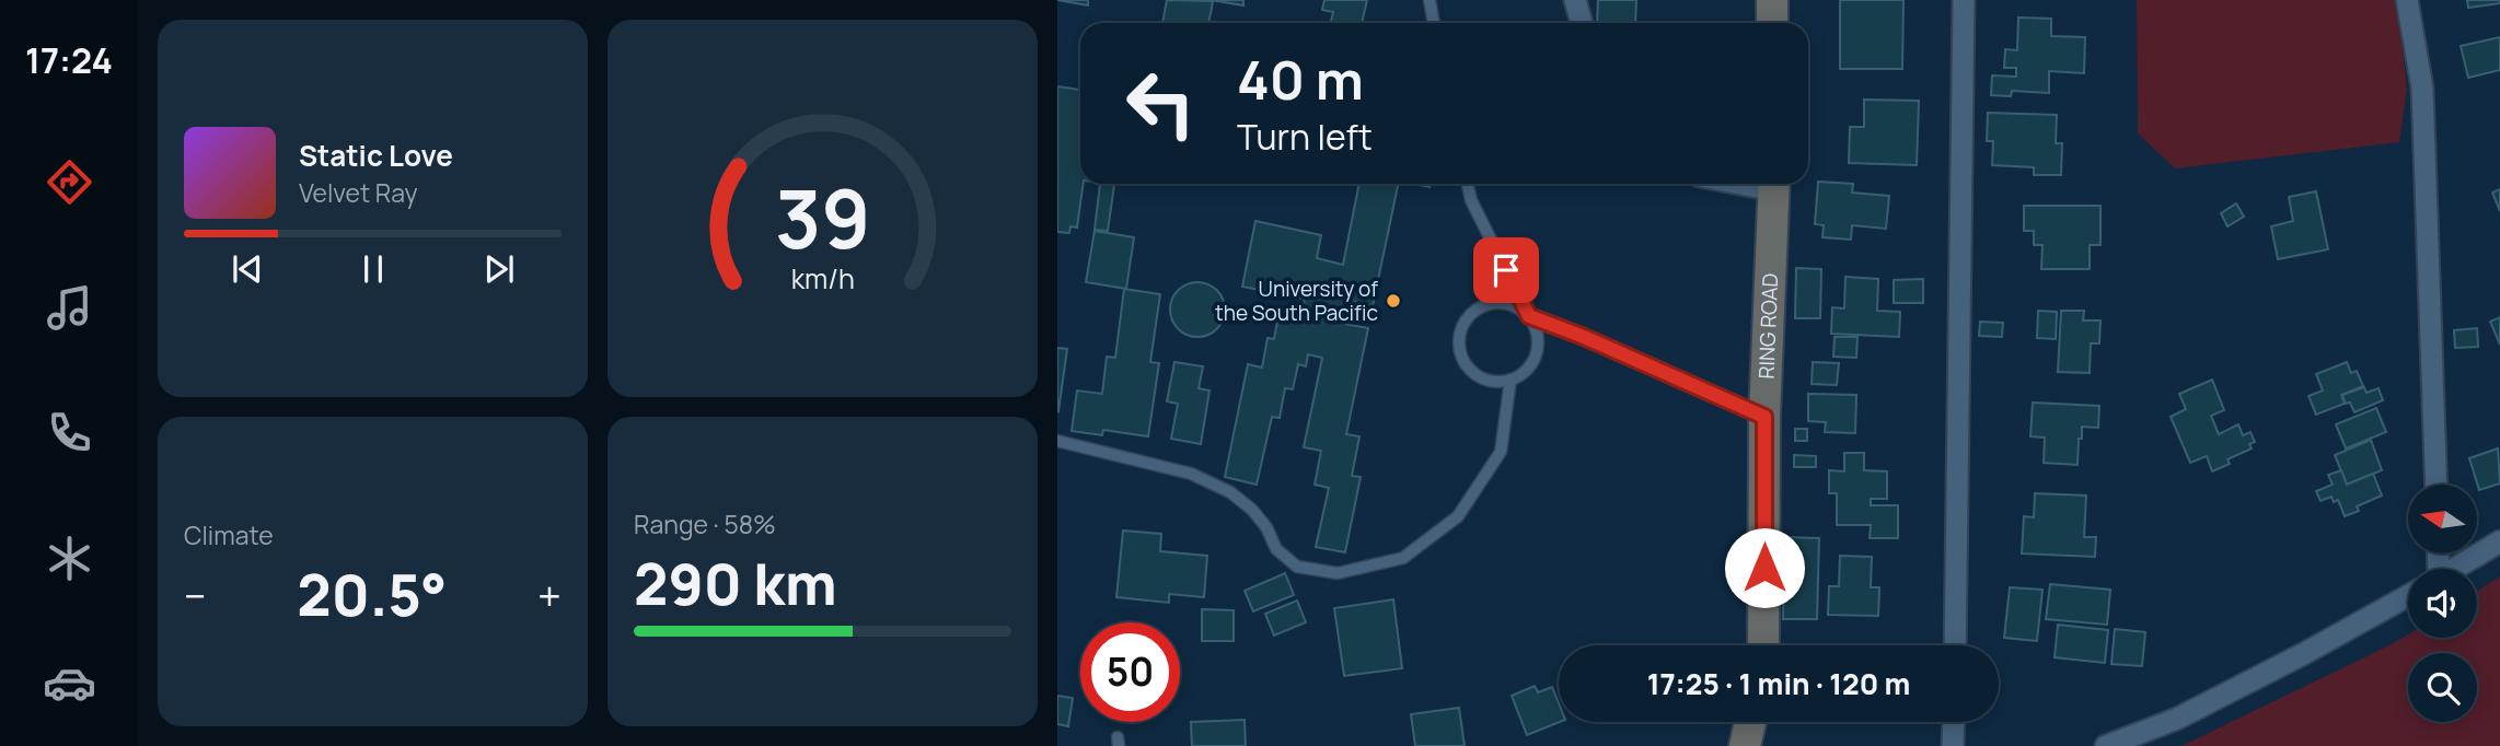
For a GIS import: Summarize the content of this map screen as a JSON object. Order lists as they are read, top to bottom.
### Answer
{
  "streets": {
    "main road": ["RING ROAD"]
  },
  "places": ["University of the South Pacific"],
  "north": "left",
  "page": {
    "tabs": "17:24",
    "turn": ["40 m", "Turn left"],
    "song": ["Static Love", "Velvet Ray"],
    "tile": [
      "Climate",
      ["Range · 58%", "290 km"]
    ],
    "heat": ["−", "20.5°", "+"],
    "limit": "50",
    "trip": "17:25 · 1 min · 120 m",
    "gauge": ["39", "km/h"]
  }
}
